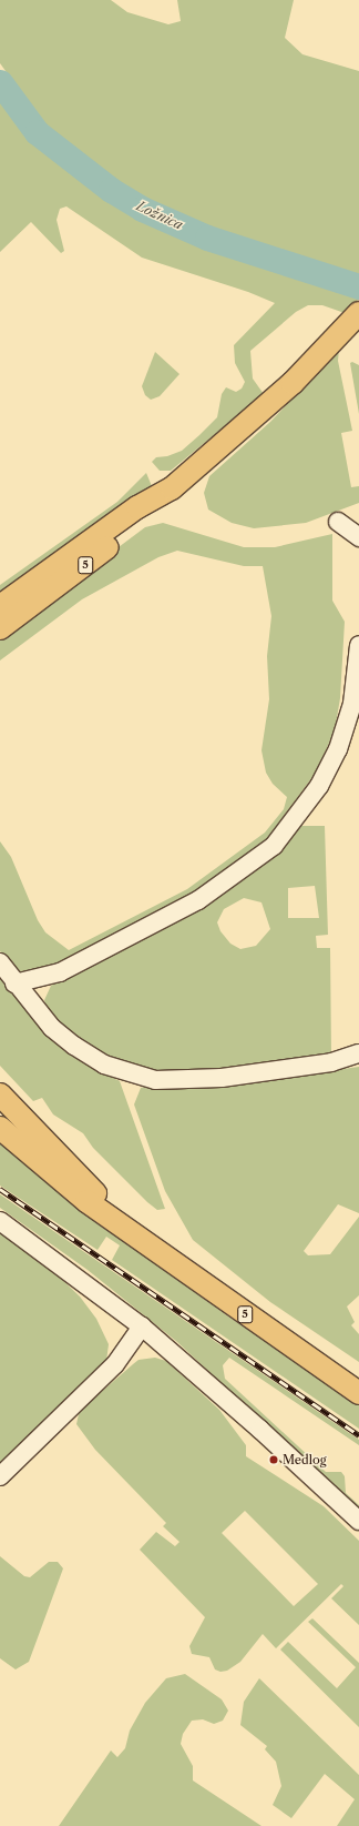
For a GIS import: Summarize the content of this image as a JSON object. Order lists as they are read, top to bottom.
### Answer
{
  "streets": {
    "main road": ["5"]
  },
  "water": ["Ložnica"],
  "places": ["Medlog"]
}
